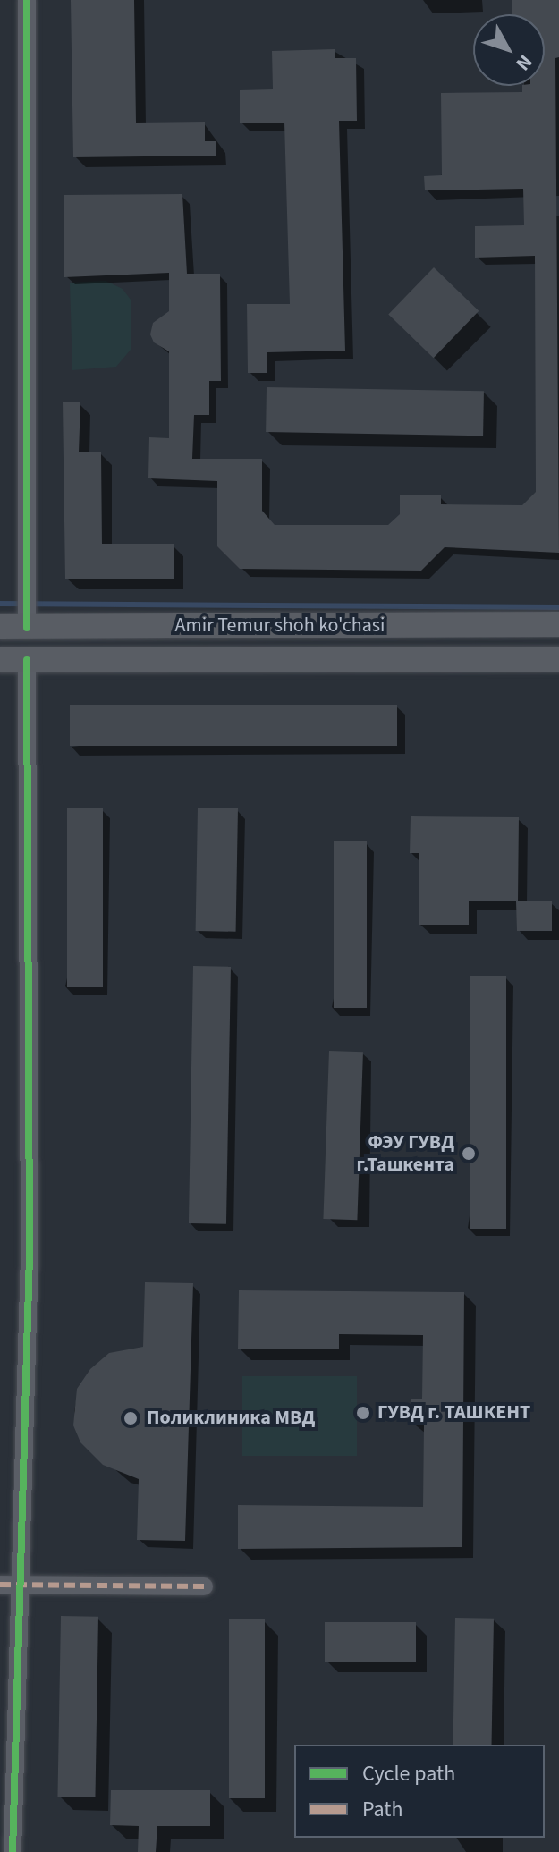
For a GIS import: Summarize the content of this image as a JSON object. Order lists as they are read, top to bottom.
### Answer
{
  "streets": {
    "main road": ["Amir Temur shoh ko'chasi"]
  },
  "places": ["ФЭУ ГУВД г.Ташкента", "ГУВД г. ТАШКЕНТ", "Поликлиника МВД"],
  "legend": ["Cycle path", "Path"],
  "north": "bottom right"
}
